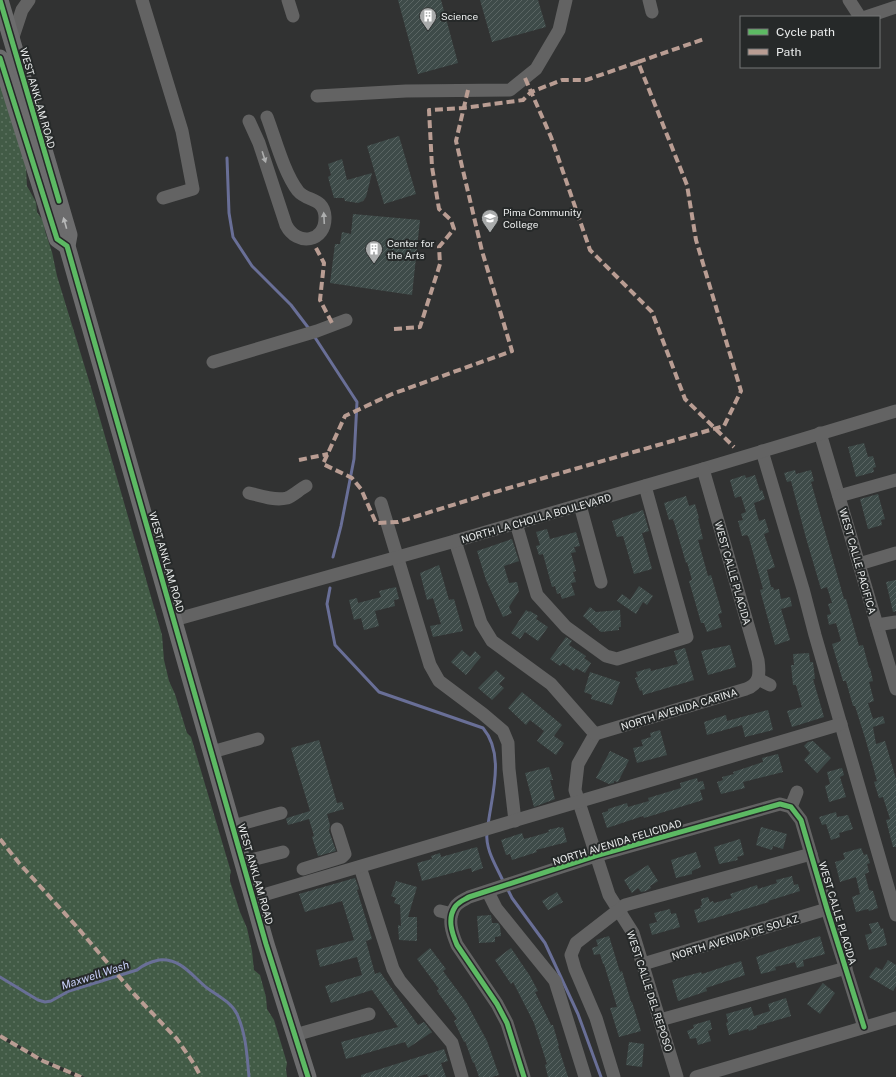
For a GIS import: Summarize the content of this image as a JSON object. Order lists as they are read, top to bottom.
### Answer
{
  "streets": {
    "main road": ["WEST ANKLAM ROAD"],
    "street": [
      "NORTH LA CHOLLA BOULEVARD",
      "WEST CALLE PACIFICA",
      "WEST CALLE PLACIDA",
      "NORTH AVENIDA CARINA",
      "NORTH AVENIDA FELICIDAD",
      "NORTH AVENIDA DE SOLAZ",
      "WEST CALLE DEL REPOSO"
    ]
  },
  "crossings": [
    ["WEST ANKLAM ROAD", "NORTH LA CHOLLA BOULEVARD"],
    ["NORTH LA CHOLLA BOULEVARD", "WEST CALLE PACIFICA"],
    ["NORTH LA CHOLLA BOULEVARD", "WEST CALLE PLACIDA"],
    ["WEST CALLE PLACIDA", "NORTH AVENIDA CARINA"],
    ["WEST CALLE PLACIDA", "NORTH AVENIDA FELICIDAD"],
    ["WEST CALLE PLACIDA", "NORTH AVENIDA DE SOLAZ"],
    ["NORTH AVENIDA CARINA", "WEST CALLE DEL REPOSO"],
    ["NORTH AVENIDA FELICIDAD", "WEST CALLE DEL REPOSO"],
    ["NORTH AVENIDA DE SOLAZ", "WEST CALLE DEL REPOSO"]
  ],
  "water": ["Maxwell Wash"],
  "places": {
    "building": ["Science", "Center for the Arts"],
    "school or university": ["Pima Community College"]
  },
  "legend": ["Cycle path", "Path"]
}
